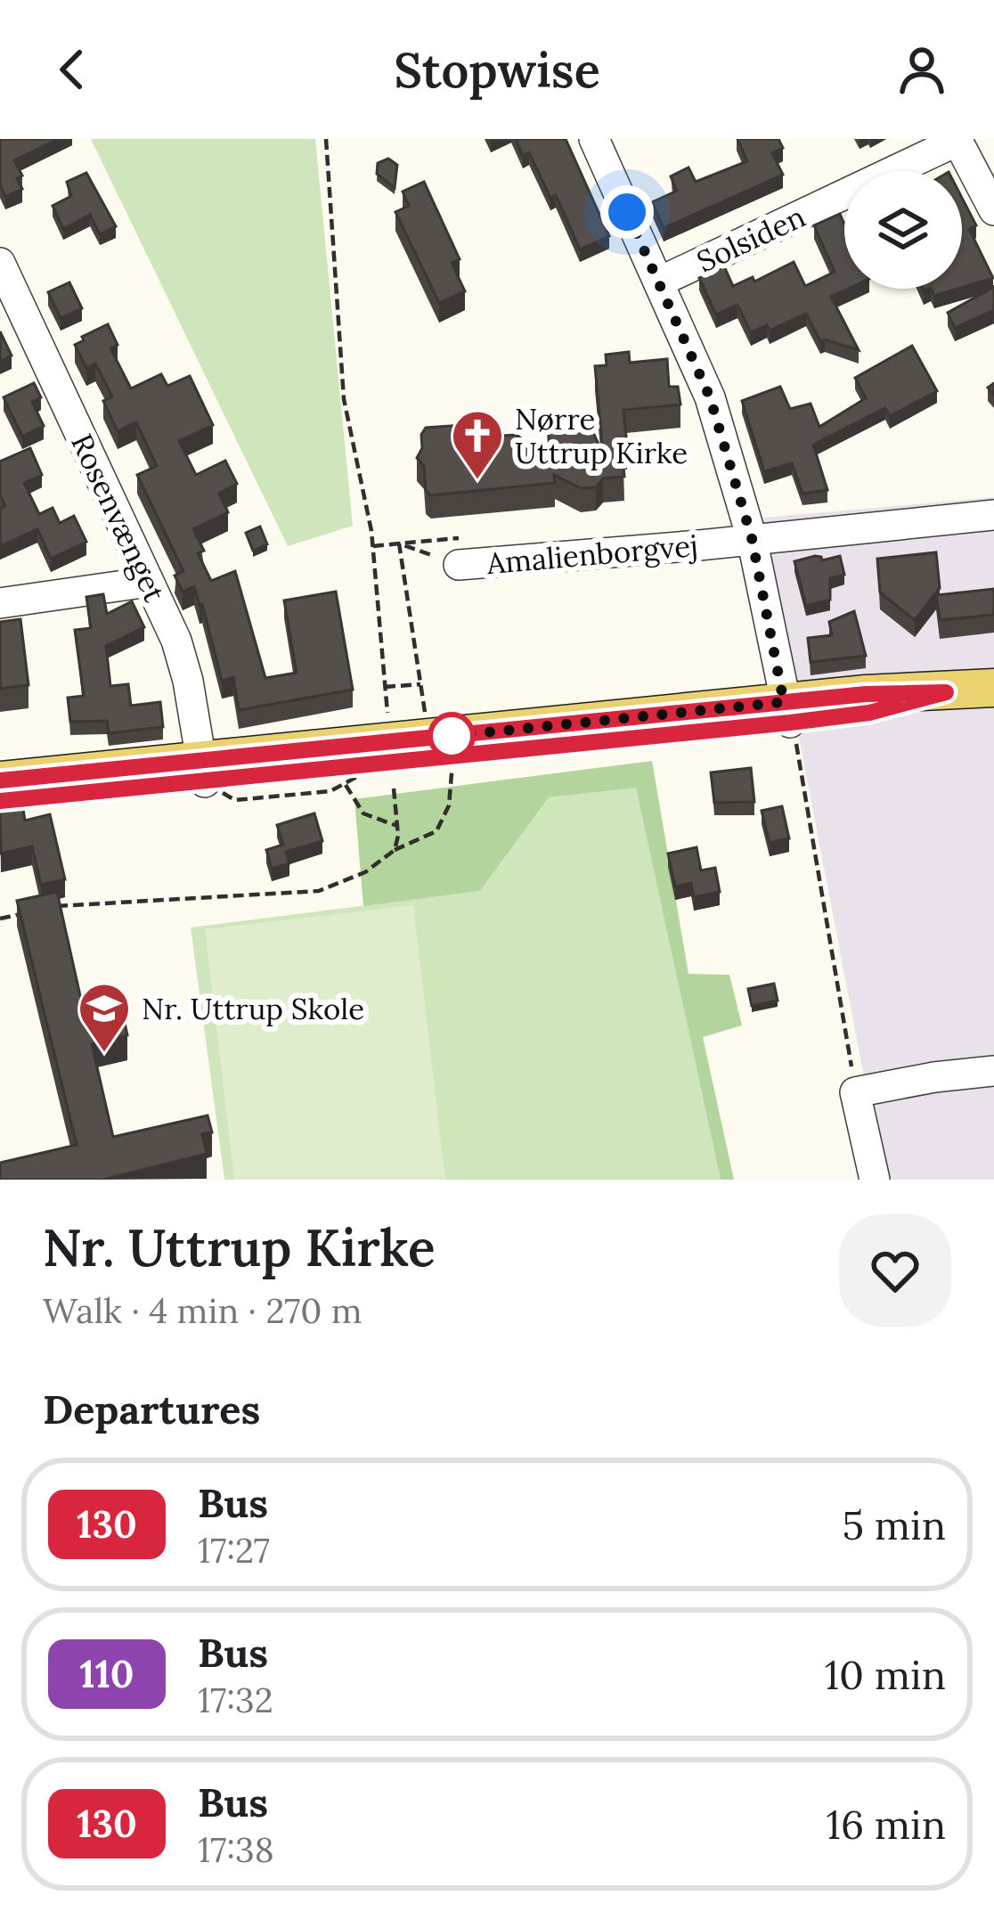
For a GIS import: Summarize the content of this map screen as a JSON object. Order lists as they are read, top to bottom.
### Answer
{
  "streets": {
    "street": ["Solsiden", "Rosenvænget", "Amalienborgvej"]
  },
  "places": {
    "church": ["Nørre Uttrup Kirke"],
    "school or university": ["Nr. Uttrup Skole"]
  },
  "lines": ["bus line 130"],
  "page": {
    "header": "Stopwise",
    "heading": [
      ["Nr. Uttrup Kirke", "Walk · 4 min · 270 m"],
      "Departures"
    ],
    "list": [
      {
        "mark": "130",
        "name": "Bus",
        "note": "17:27",
        "value": "5 min"
      },
      {
        "mark": "110",
        "name": "Bus",
        "note": "17:32",
        "value": "10 min"
      },
      {
        "mark": "130",
        "name": "Bus",
        "note": "17:38",
        "value": "16 min"
      }
    ]
  }
}
